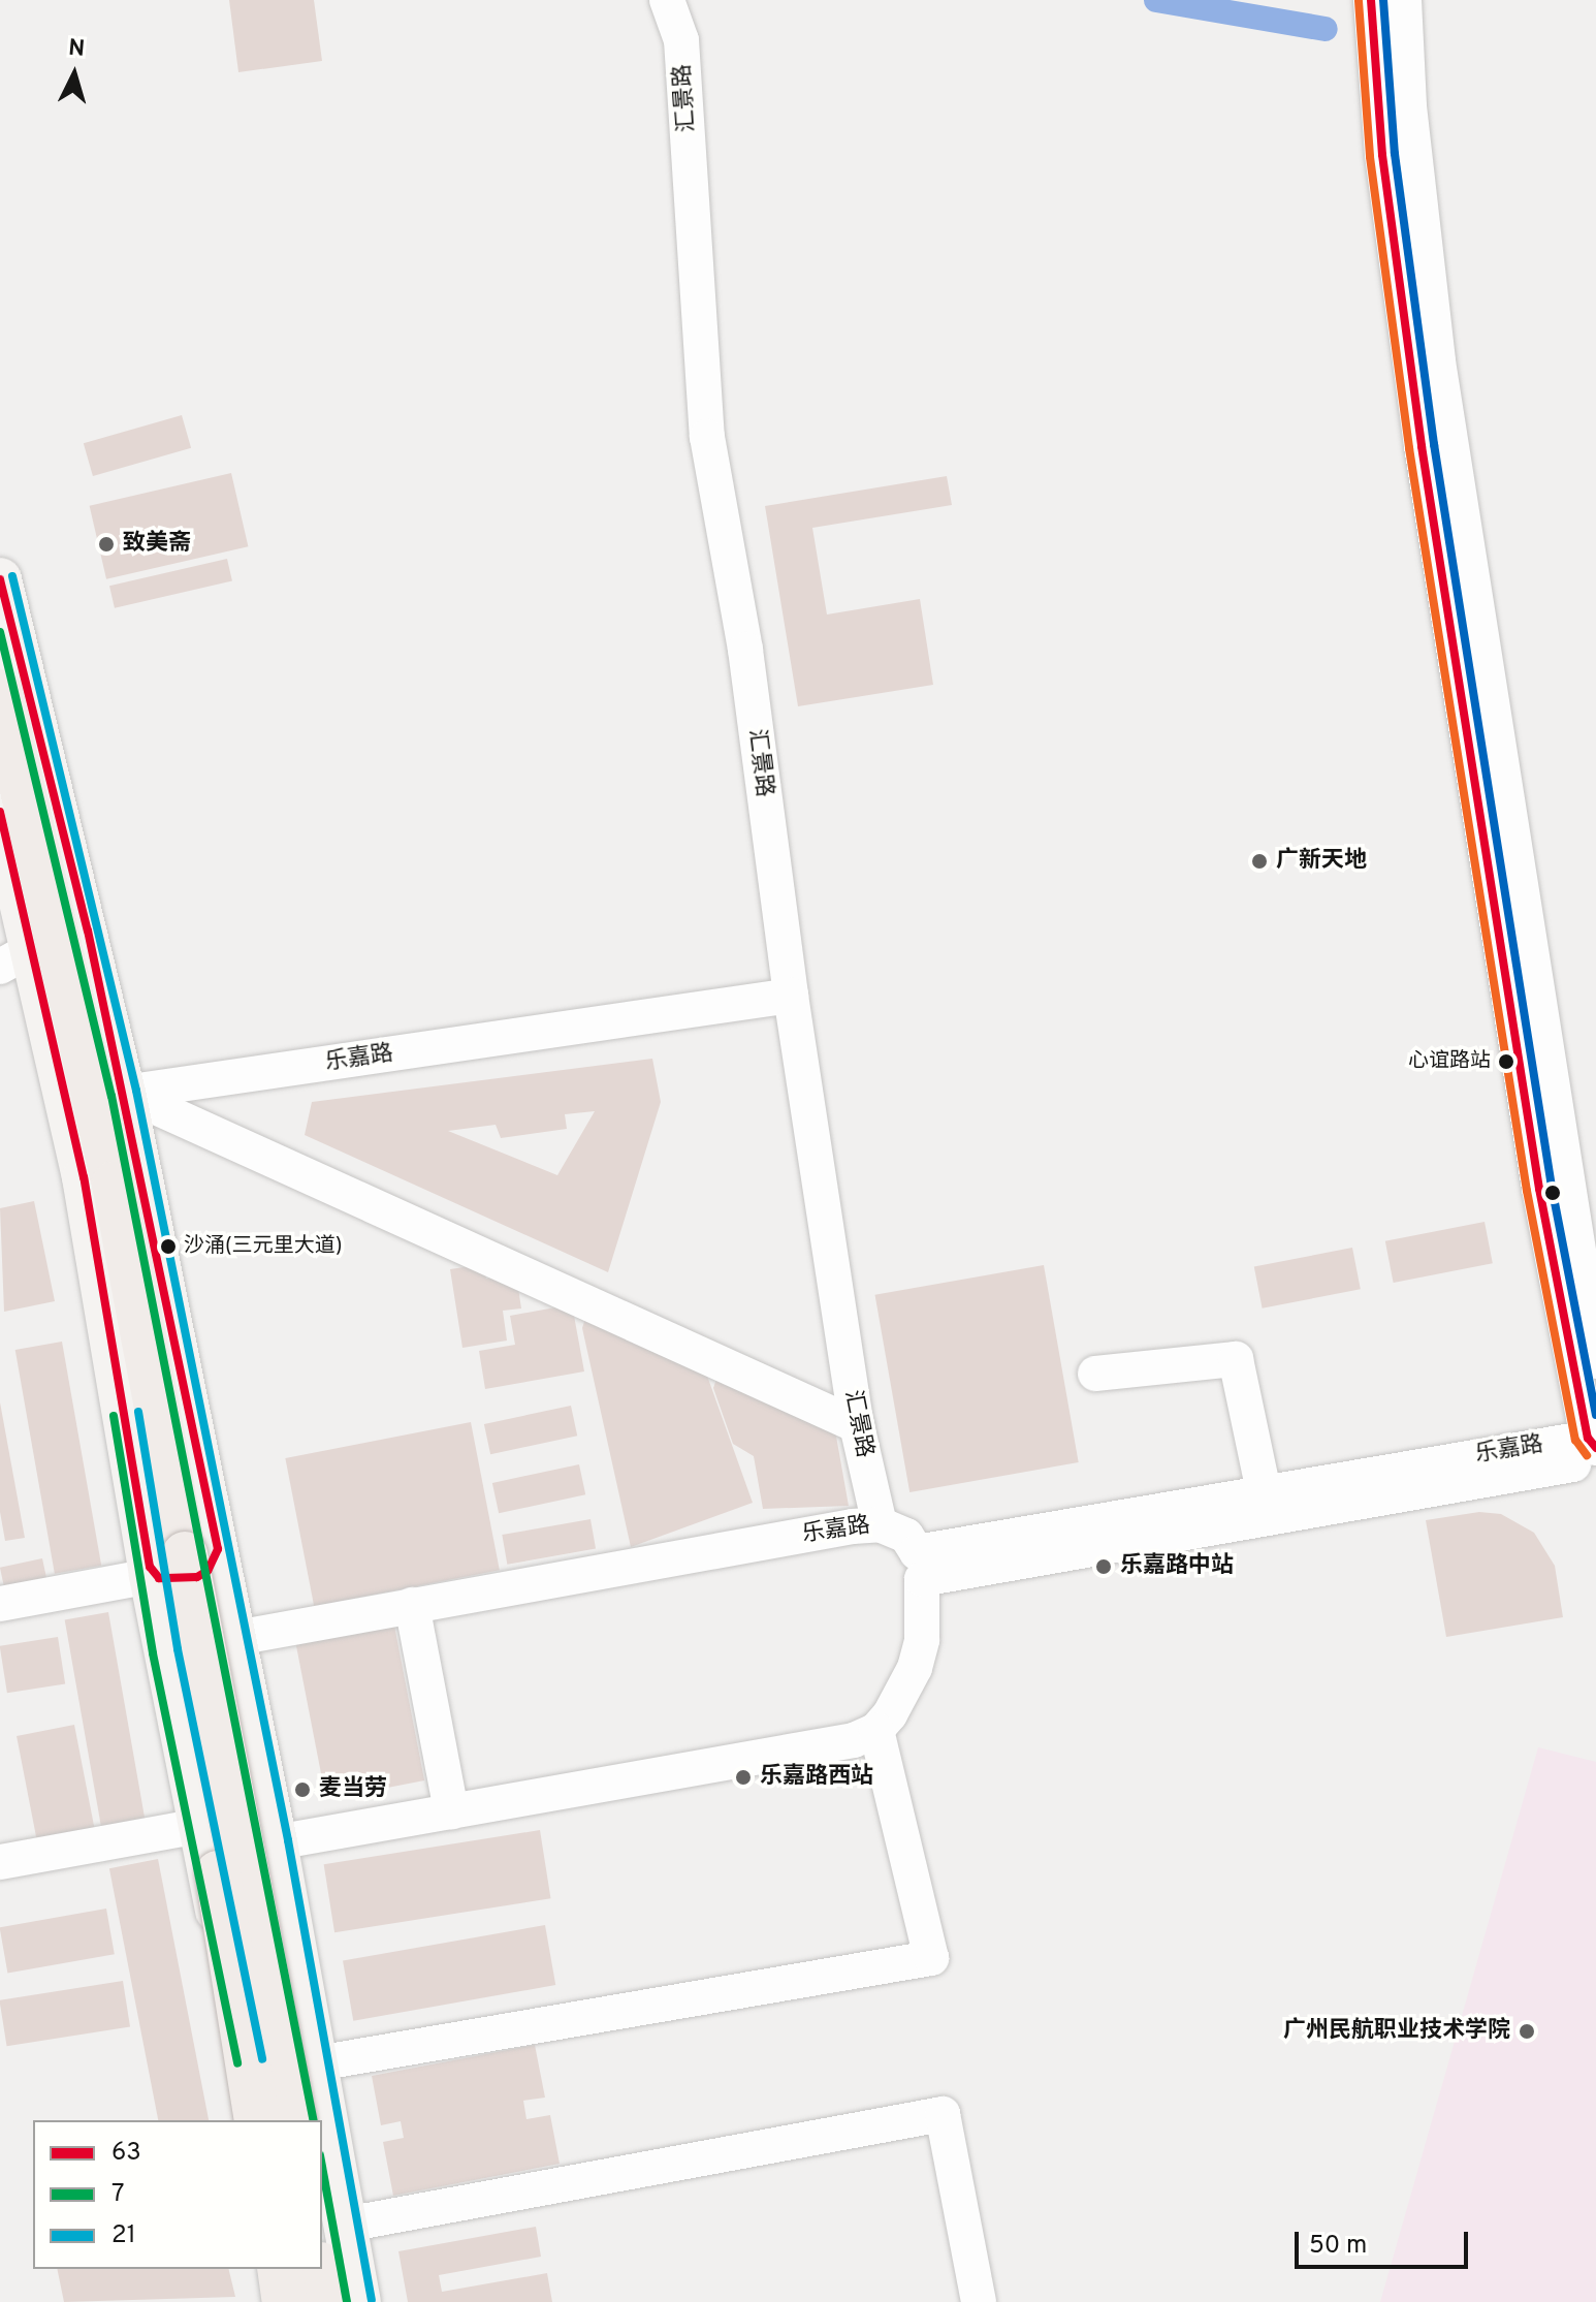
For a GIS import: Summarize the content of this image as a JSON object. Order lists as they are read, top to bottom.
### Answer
{
  "streets": {
    "street": ["汇景路", "乐嘉路"]
  },
  "crossings": [
    ["汇景路", "乐嘉路"]
  ],
  "places": [
    "致美斋",
    "广新天地",
    "心谊路站",
    "沙涌(三元里大道)",
    "乐嘉路中站",
    "乐嘉路西站",
    "麦当劳",
    "广州民航职业技术学院"
  ],
  "lines": ["transit line 63", "transit line 21", "transit line 7"],
  "legend": ["63", "7", "21"],
  "scale_bar": "50 m",
  "north": "top"
}
